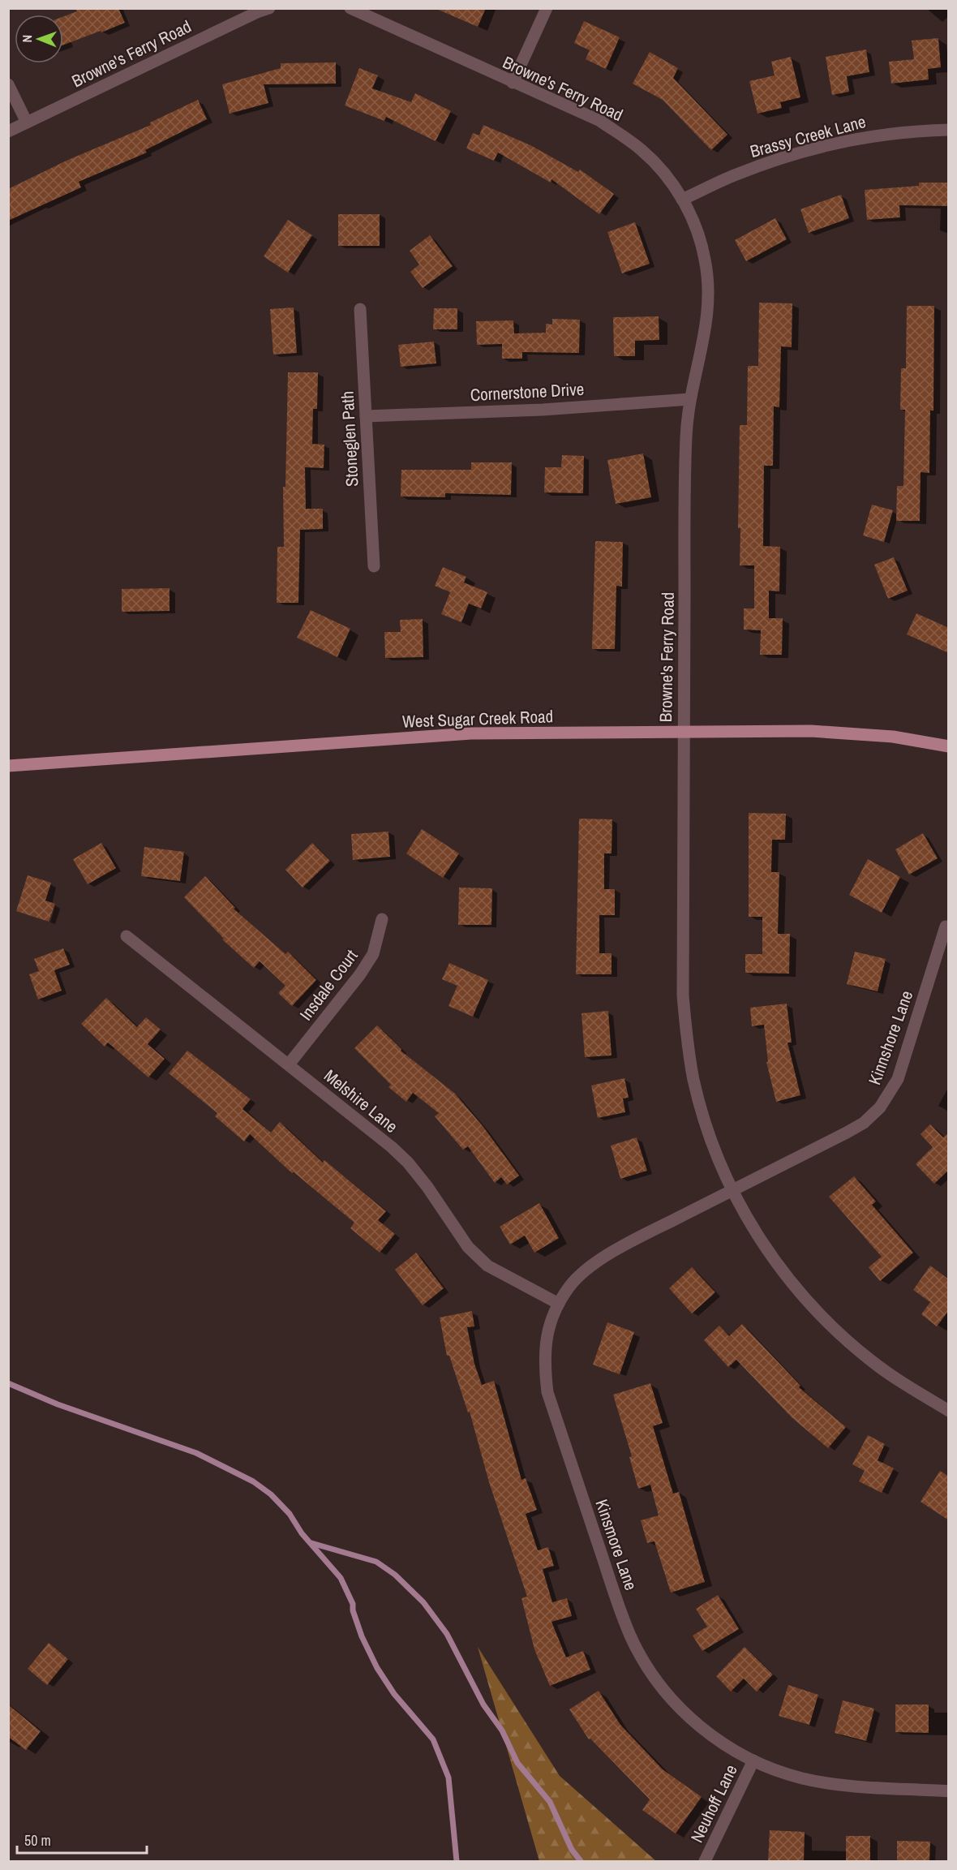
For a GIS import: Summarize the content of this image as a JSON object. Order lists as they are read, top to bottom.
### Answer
{
  "streets": {
    "main road": ["West Sugar Creek Road"],
    "street": [
      "Browne's Ferry Road",
      "Brassy Creek Lane",
      "Cornerstone Drive",
      "Stoneglen Path",
      "Insdale Court",
      "Kinnshore Lane",
      "Melshire Lane",
      "Kinsmore Lane",
      "Neuhoff Lane"
    ]
  },
  "crossings": [
    ["Browne's Ferry Road", "Brassy Creek Lane"],
    ["Browne's Ferry Road", "Cornerstone Drive"],
    ["Browne's Ferry Road", "West Sugar Creek Road"],
    ["Browne's Ferry Road", "Kinnshore Lane"],
    ["Browne's Ferry Road", "Kinsmore Lane"],
    ["Cornerstone Drive", "Stoneglen Path"],
    ["Insdale Court", "Melshire Lane"],
    ["Kinnshore Lane", "Kinsmore Lane"],
    ["Melshire Lane", "Kinsmore Lane"],
    ["Kinsmore Lane", "Neuhoff Lane"]
  ],
  "scale_bar": "50 m",
  "north": "left"
}
